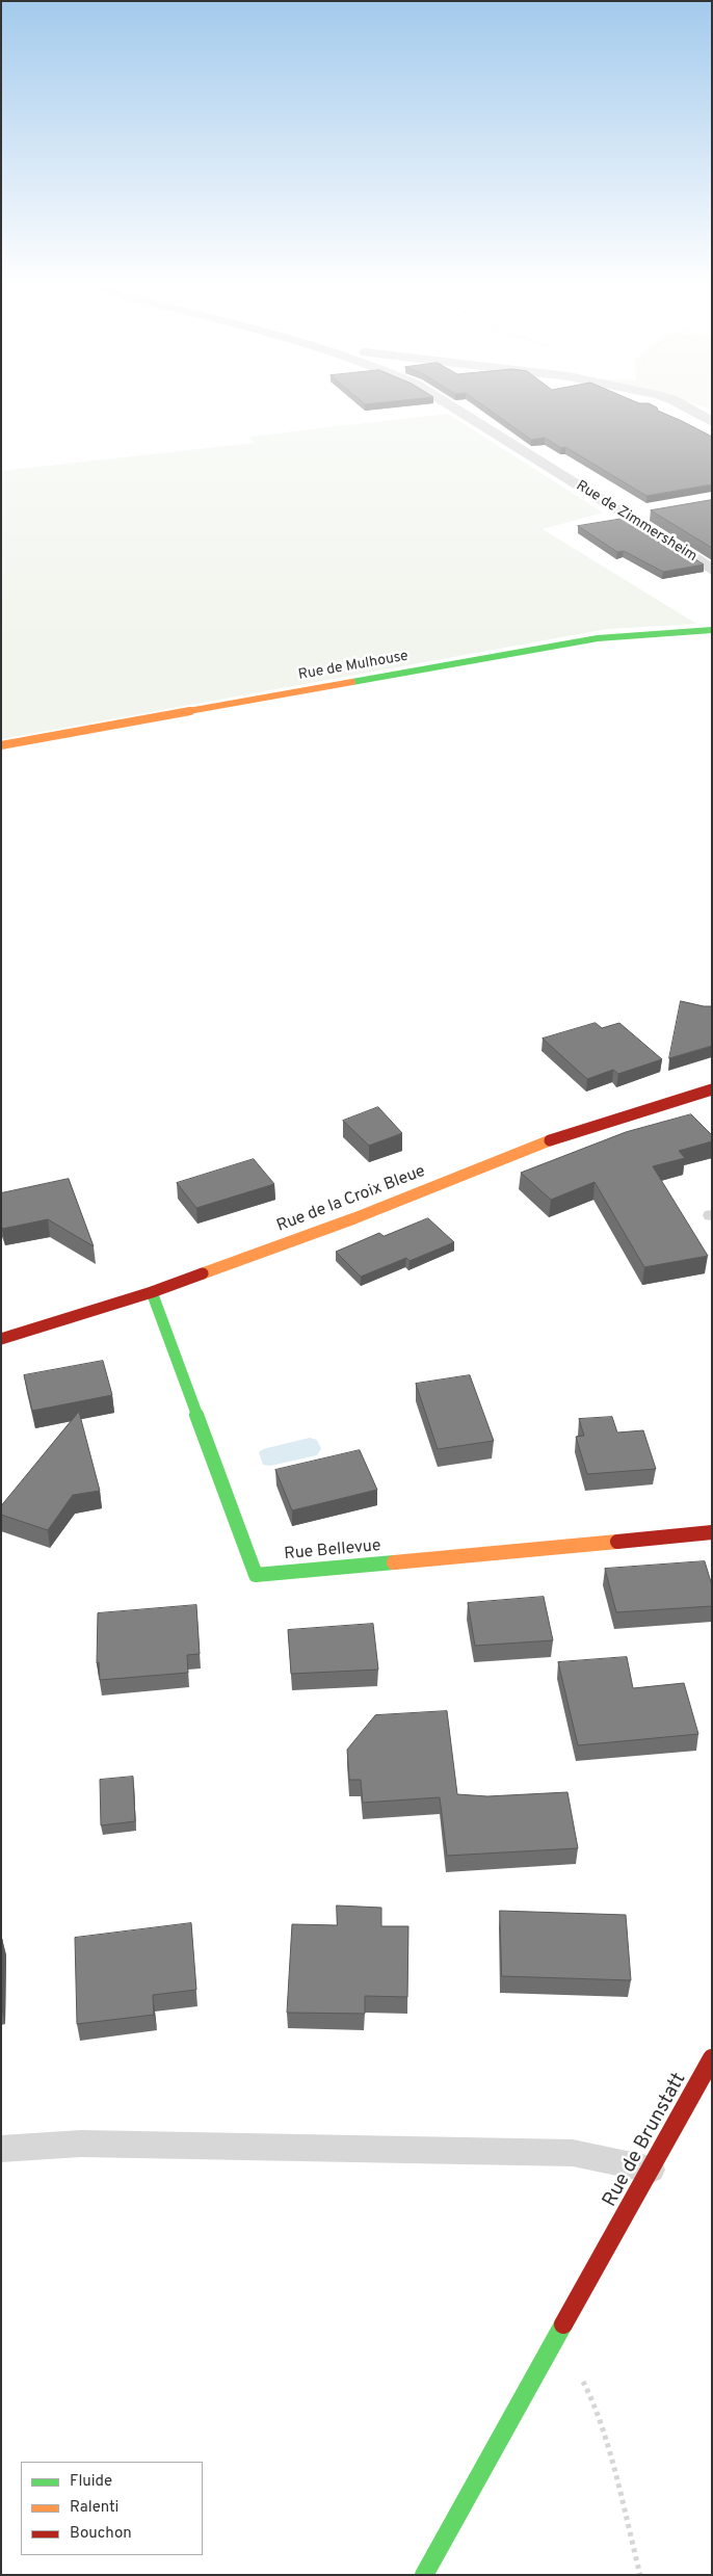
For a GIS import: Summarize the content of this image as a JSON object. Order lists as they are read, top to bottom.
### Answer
{
  "streets": {
    "street": [
      "Rue de Zimmersheim",
      "Rue de Mulhouse",
      "Rue de la Croix Bleue",
      "Rue Bellevue",
      "Rue de Brunstatt"
    ]
  },
  "crossings": [
    ["Rue de la Croix Bleue", "Rue Bellevue"]
  ],
  "legend": ["Fluide", "Ralenti", "Bouchon"]
}
